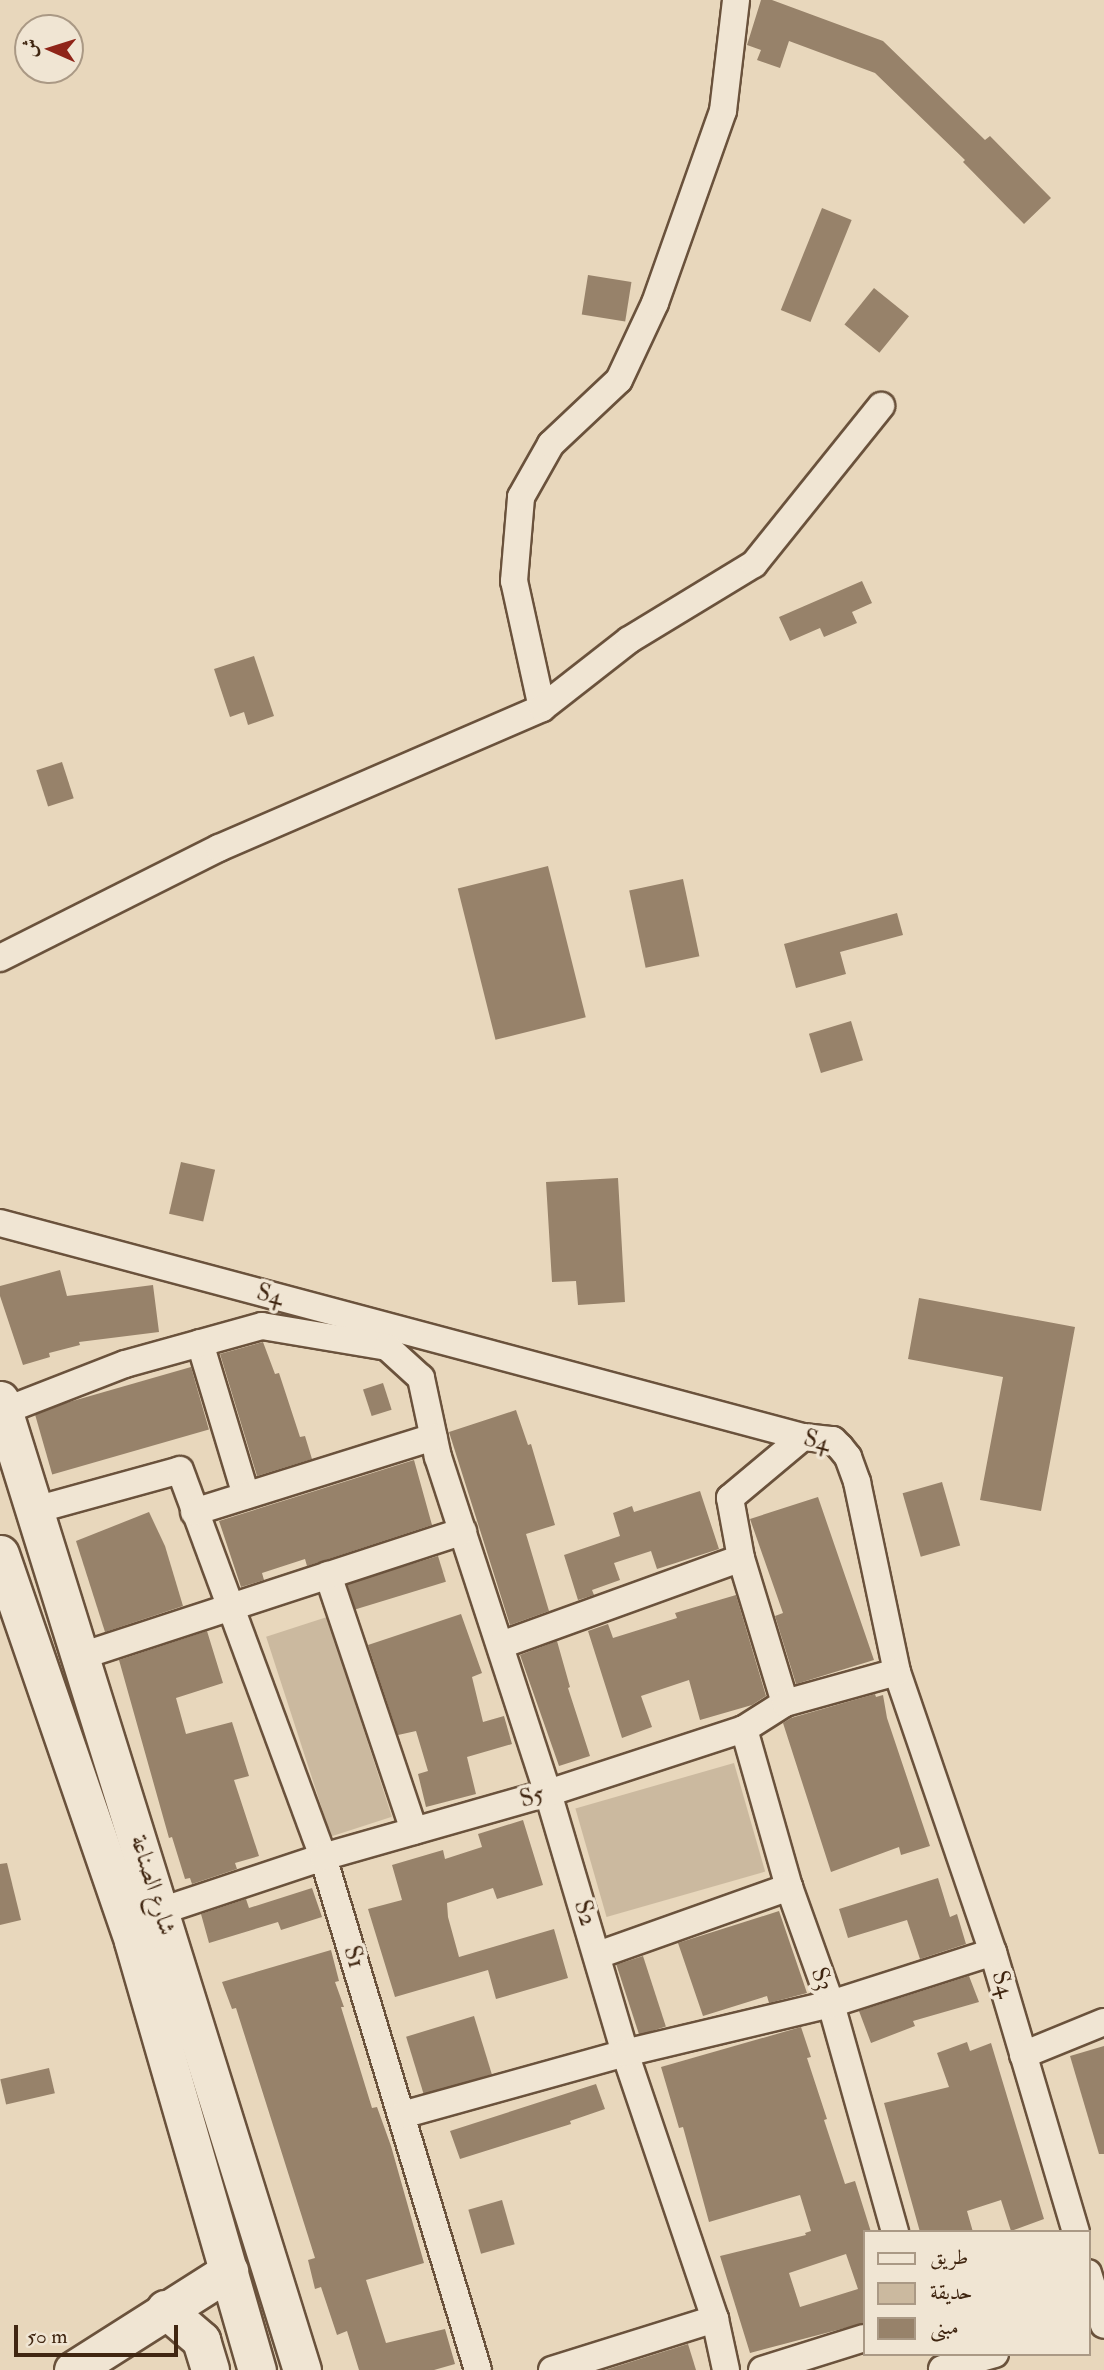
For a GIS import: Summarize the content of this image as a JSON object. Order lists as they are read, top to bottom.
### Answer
{
  "streets": {
    "main road": ["شارع الصناعة"],
    "street": [
      "S4",
      "S5",
      "S2",
      "S1",
      "S3"
    ]
  },
  "crossings": [
    ["S4", "S5"],
    ["S5", "شارع الصناعة"],
    ["S5", "S2"],
    ["S5", "S1"],
    ["S5", "S3"],
    ["شارع الصناعة", "S2"],
    ["شارع الصناعة", "S1"]
  ],
  "legend": ["طريق", "حديقة", "مبنى"],
  "scale_bar": "50 m",
  "north": "left"
}
